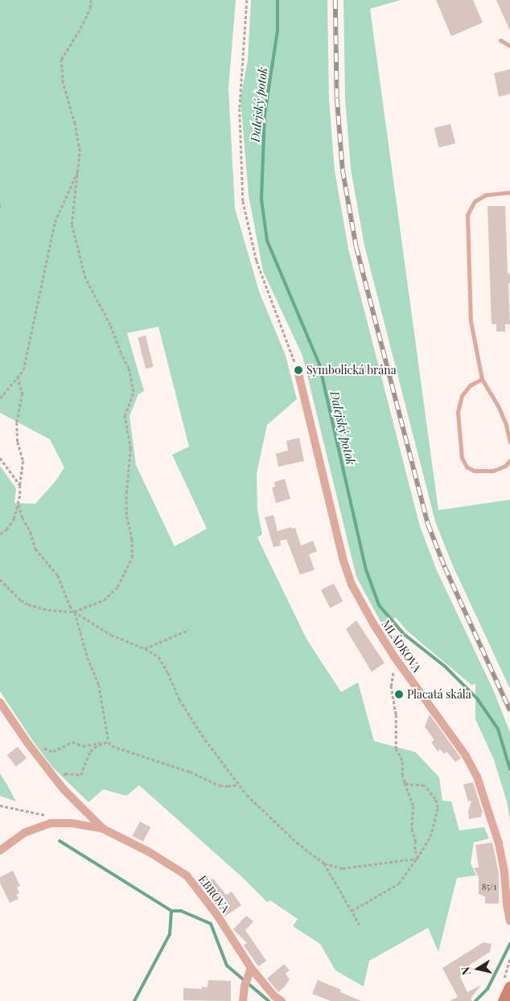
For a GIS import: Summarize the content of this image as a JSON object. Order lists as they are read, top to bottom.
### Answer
{
  "streets": {
    "street": ["MLÁDKOVA", "EBROVA"]
  },
  "water": ["Dalejský potok"],
  "places": ["Symbolická brána", "Placatá skála"],
  "house_numbers": ["85/1"],
  "north": "left"
}
